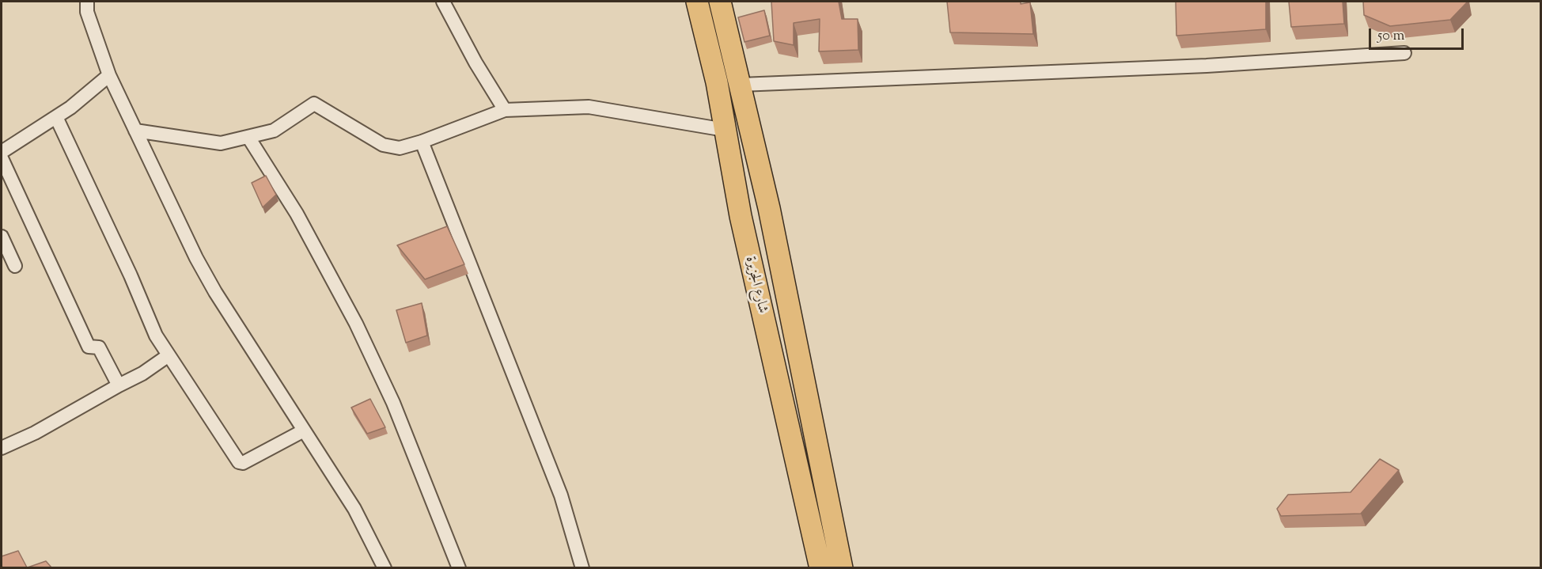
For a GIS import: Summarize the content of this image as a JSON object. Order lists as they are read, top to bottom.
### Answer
{
  "streets": {
    "main road": ["شارع الجزيرة"]
  },
  "scale_bar": "50 m"
}
